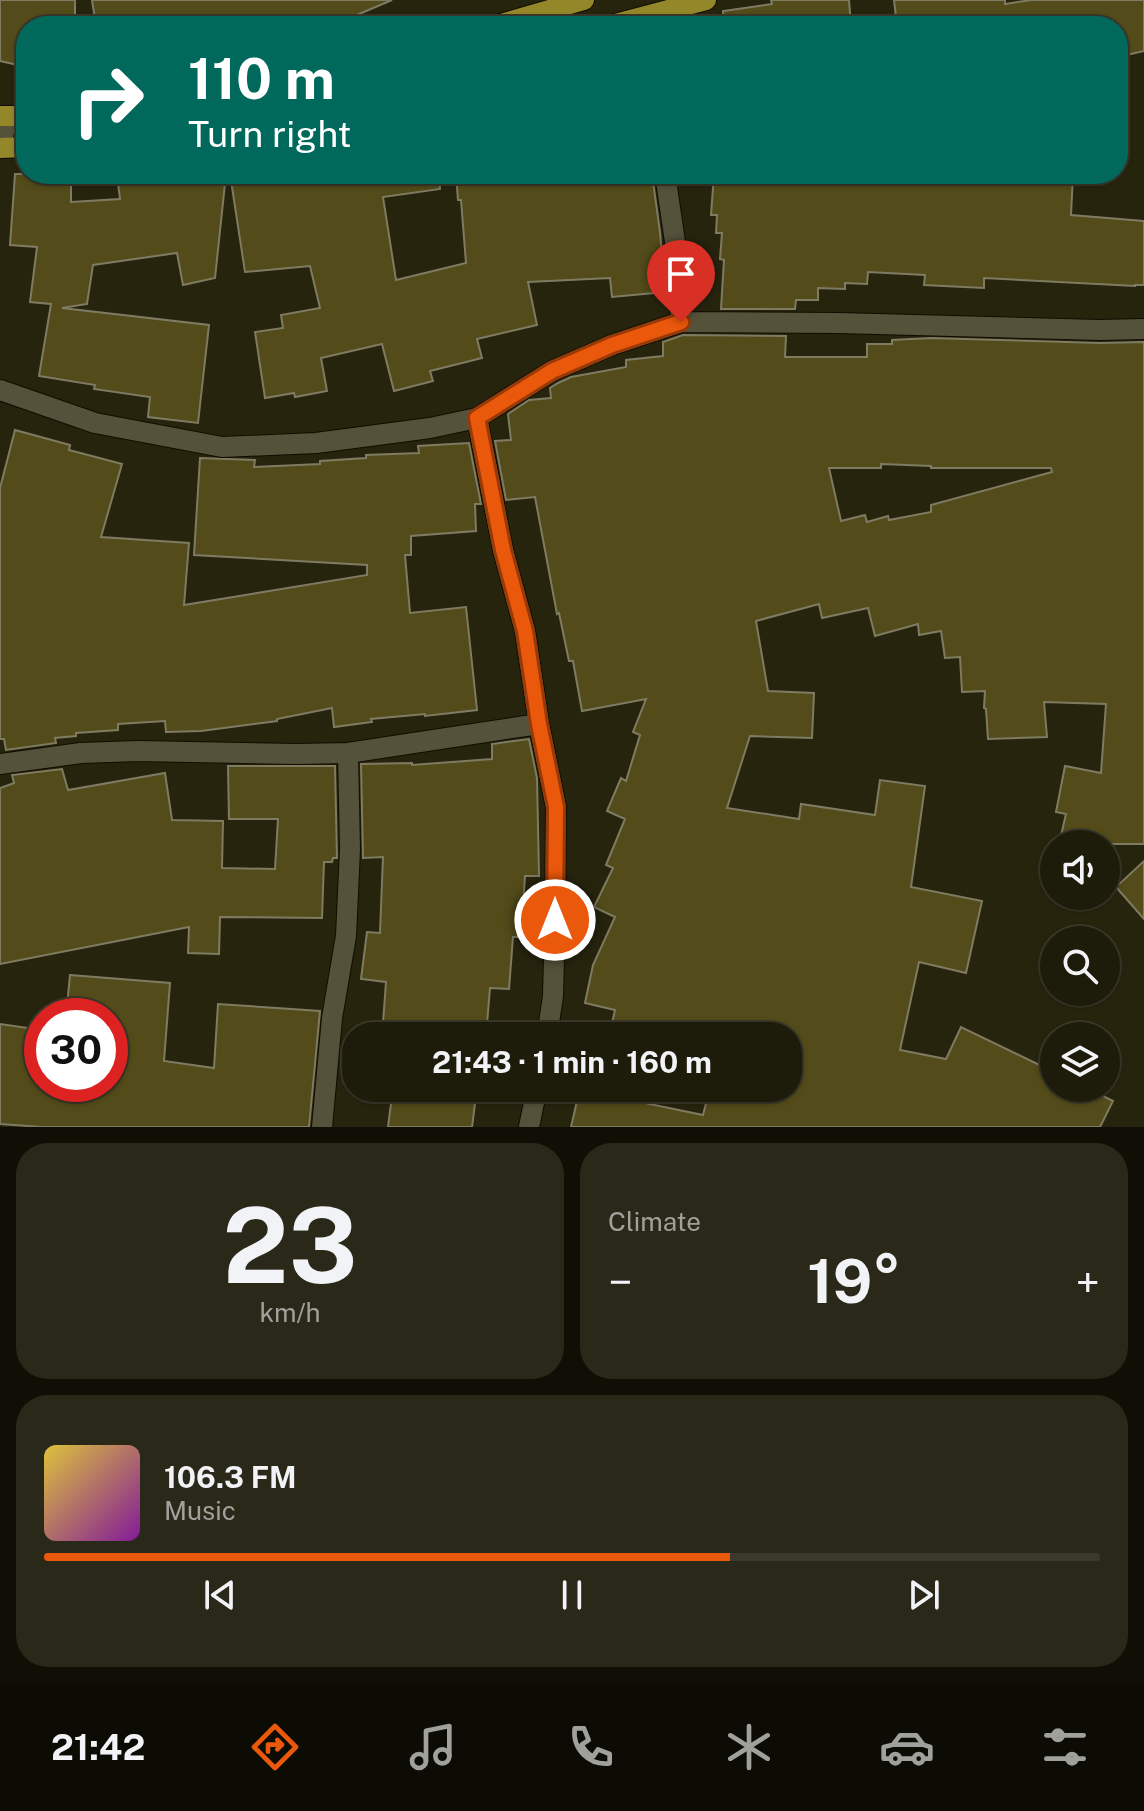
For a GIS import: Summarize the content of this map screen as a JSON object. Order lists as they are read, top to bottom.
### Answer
{
  "page": {
    "turn": ["110 m", "Turn right"],
    "limit": "30",
    "trip": "21:43 · 1 min · 160 m",
    "tile": [
      ["23", "km/h"],
      "Climate"
    ],
    "heat": ["−", "19°", "+"],
    "song": ["106.3 FM", "Music"],
    "tabs": "21:42"
  }
}
